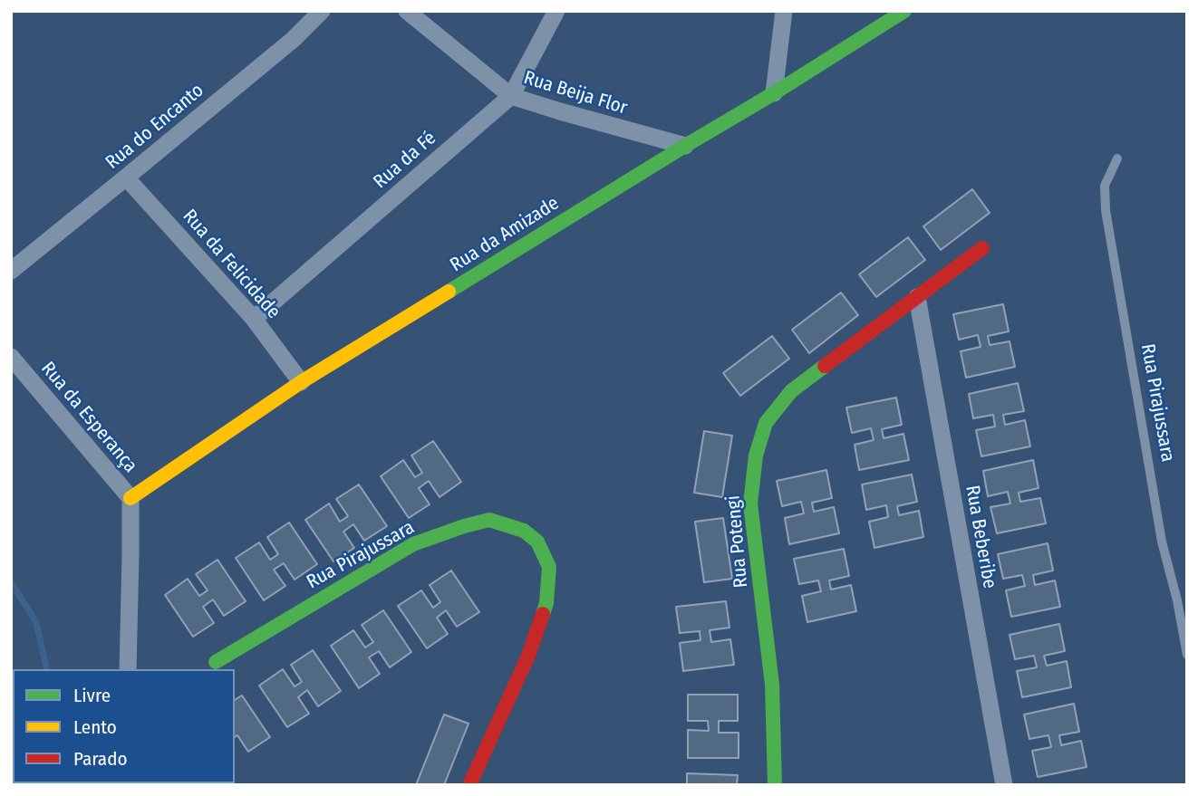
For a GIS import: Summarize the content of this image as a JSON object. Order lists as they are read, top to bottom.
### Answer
{
  "streets": {
    "street": [
      "Rua Beija Flor",
      "Rua do Encanto",
      "Rua da Fé",
      "Rua da Amizade",
      "Rua da Felicidade",
      "Rua Pirajussara",
      "Rua da Esperança",
      "Rua Beberibe",
      "Rua Potengi"
    ]
  },
  "crossings": [
    ["Rua Beija Flor", "Rua da Fé"],
    ["Rua Beija Flor", "Rua da Amizade"],
    ["Rua do Encanto", "Rua da Felicidade"],
    ["Rua da Fé", "Rua da Felicidade"],
    ["Rua da Amizade", "Rua da Felicidade"],
    ["Rua da Amizade", "Rua da Esperança"],
    ["Rua Beberibe", "Rua Potengi"]
  ],
  "legend": ["Livre", "Lento", "Parado"]
}
